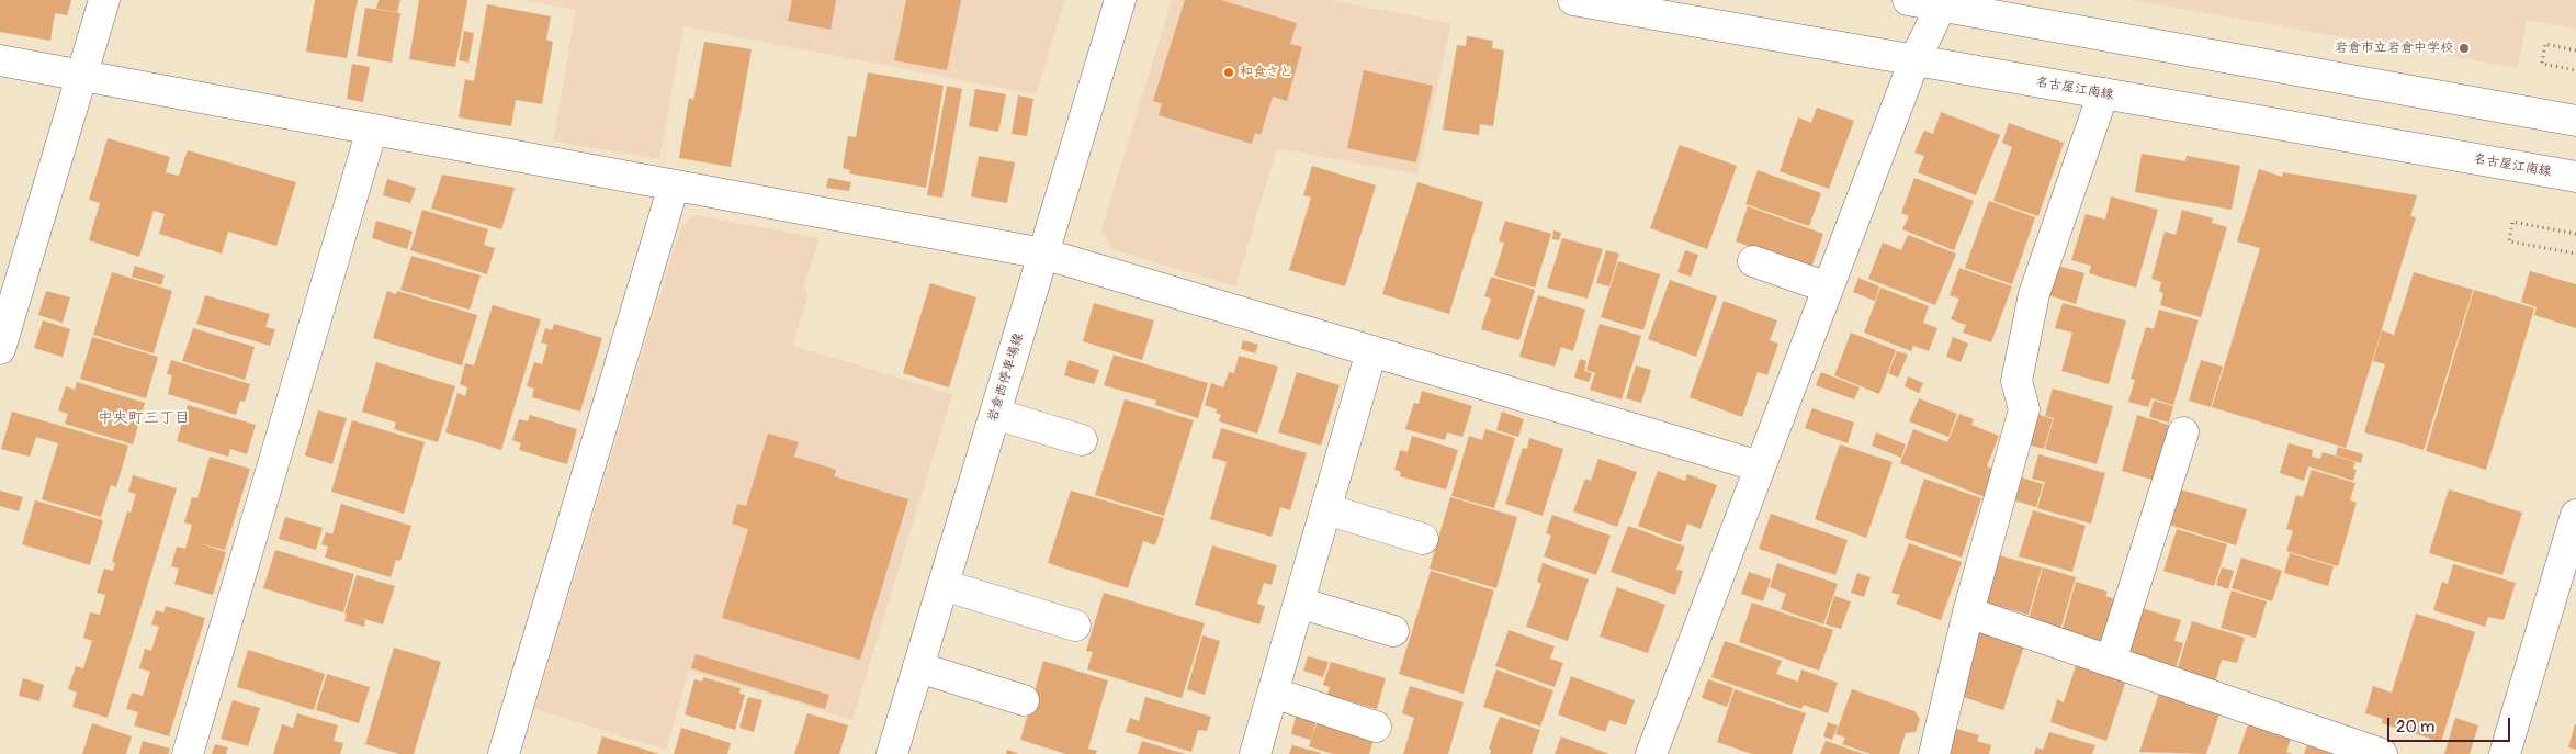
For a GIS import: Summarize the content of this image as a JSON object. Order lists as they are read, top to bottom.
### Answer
{
  "streets": {
    "street": ["名古屋江南線", "岩倉西停車場線"]
  },
  "districts": ["中央町三丁目"],
  "places": ["岩倉市立岩倉中学校", "和食さと"],
  "scale_bar": "20 m"
}
